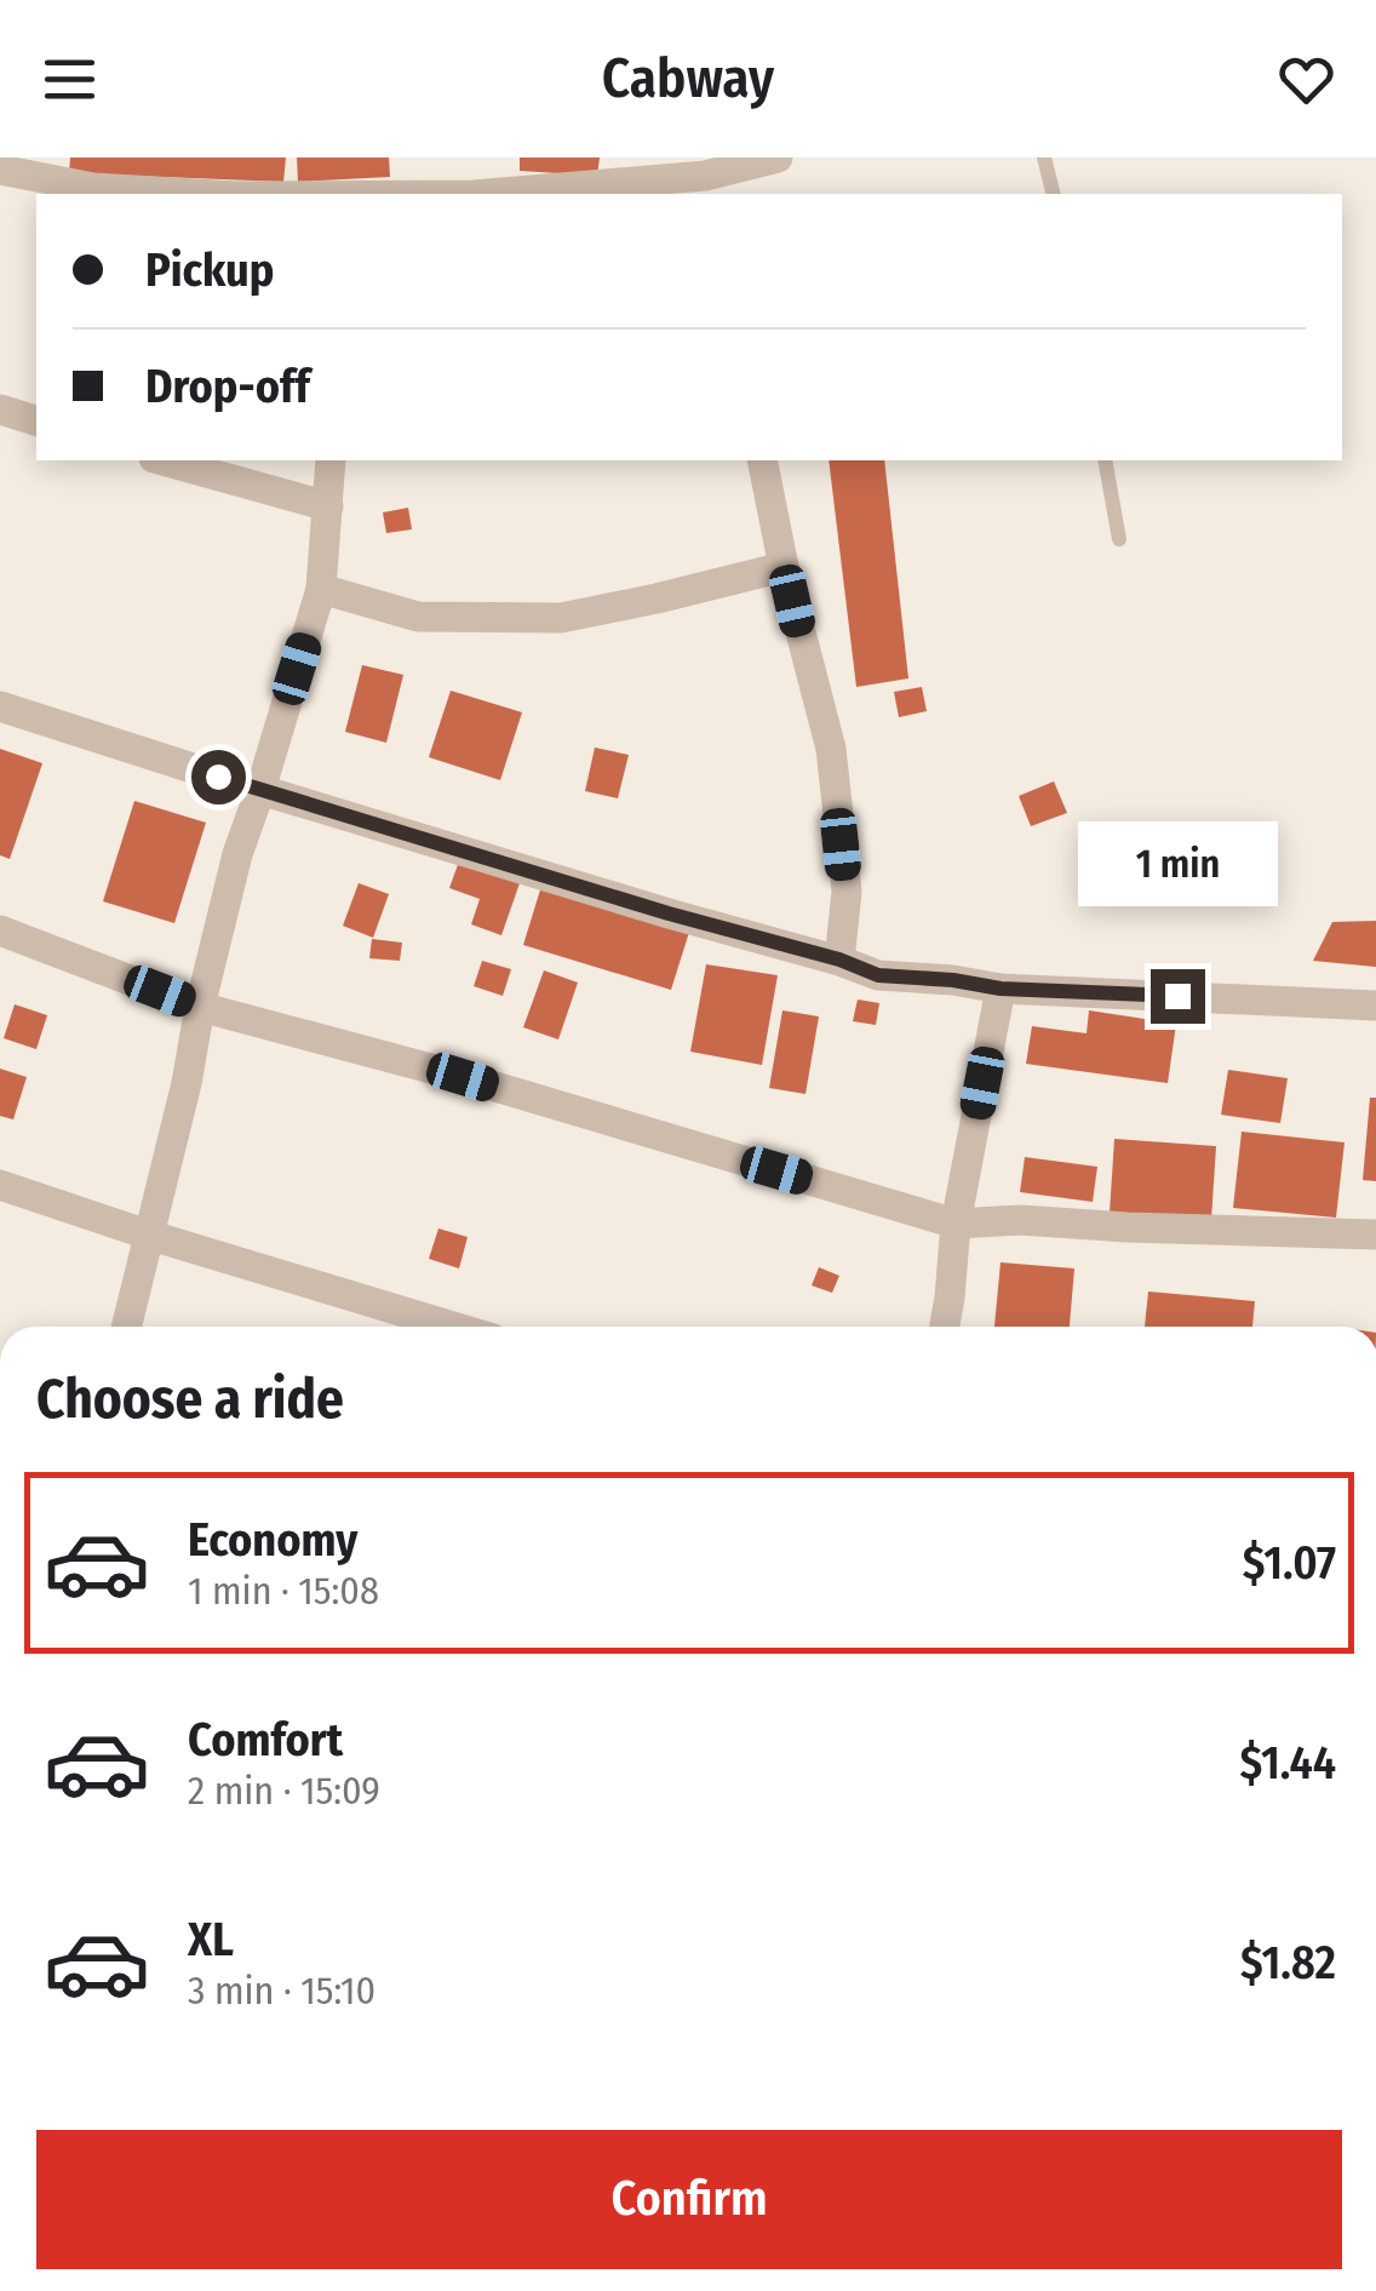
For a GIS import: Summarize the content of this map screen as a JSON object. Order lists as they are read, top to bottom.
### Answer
{
  "page": {
    "header": "Cabway",
    "banner": ["Pickup", "Drop-off"],
    "bubble": "1 min",
    "heading": "Choose a ride",
    "list": [
      {
        "name": "Economy",
        "note": "1 min · 15:08",
        "value": "$1.07"
      },
      {
        "name": "Comfort",
        "note": "2 min · 15:09",
        "value": "$1.44"
      },
      {
        "name": "XL",
        "note": "3 min · 15:10",
        "value": "$1.82"
      }
    ],
    "buttons": "Confirm"
  }
}
